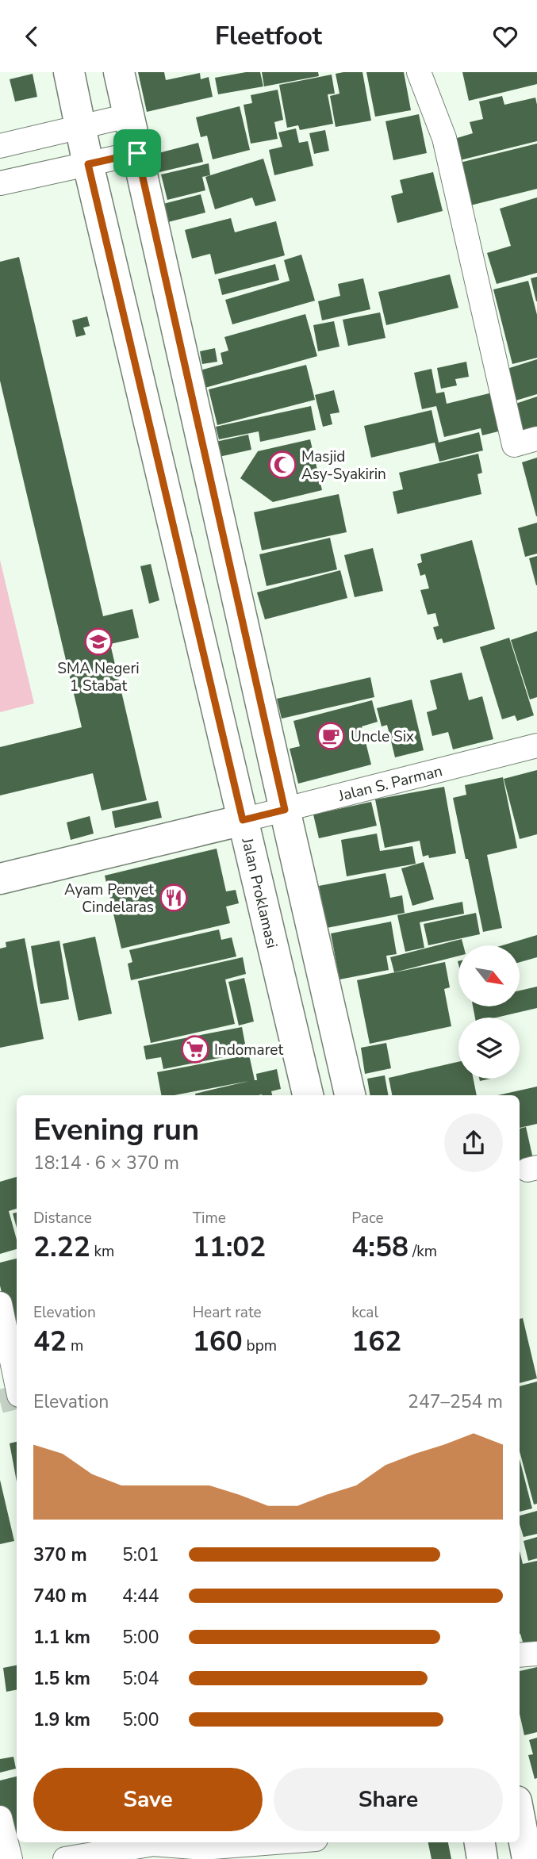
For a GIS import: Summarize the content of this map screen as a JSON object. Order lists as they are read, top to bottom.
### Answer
{
  "streets": {
    "street": ["Jalan S. Parman", "Jalan Proklamasi"]
  },
  "crossings": [
    ["Jalan S. Parman", "Jalan Proklamasi"]
  ],
  "places": {
    "mosque": ["Masjid Asy-Syakirin"],
    "school or university": ["SMA Negeri 1 Stabat"],
    "cafe": ["Uncle Six"],
    "restaurant": ["Ayam Penyet Cindelaras"],
    "supermarket": ["Indomaret"]
  },
  "north": "bottom right",
  "page": {
    "header": "Fleetfoot",
    "heading": ["Evening run", "18:14 · 6 × 370 m"],
    "stats": [
      ["Distance", "2.22 km"],
      ["Time", "11:02"],
      ["Pace", "4:58 /km"],
      ["Elevation", "42 m"],
      ["Heart rate", "160 bpm"],
      ["kcal", "162"]
    ],
    "chart": ["Elevation", "247–254 m"],
    "list": [
      {
        "name": "370 m",
        "note": "5:01"
      },
      {
        "name": "740 m",
        "note": "4:44"
      },
      {
        "name": "1.1 km",
        "note": "5:00"
      },
      {
        "name": "1.5 km",
        "note": "5:04"
      },
      {
        "name": "1.9 km",
        "note": "5:00"
      }
    ],
    "buttons": ["Save", "Share"]
  }
}
